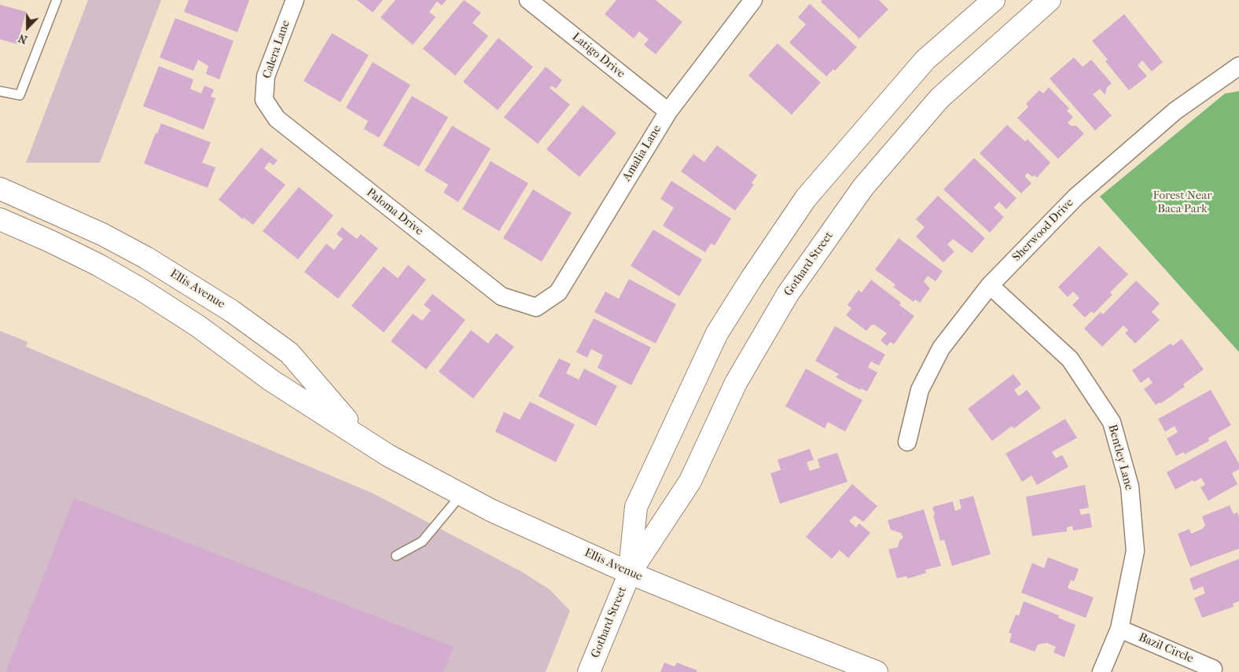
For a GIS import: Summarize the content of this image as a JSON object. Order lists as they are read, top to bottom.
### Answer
{
  "streets": {
    "street": [
      "Calera Lane",
      "Latigo Drive",
      "Amalia Lane",
      "Paloma Drive",
      "Sherwood Drive",
      "Gothard Street",
      "Ellis Avenue",
      "Bentley Lane",
      "Bazil Circle"
    ]
  },
  "crossings": [
    ["Calera Lane", "Paloma Drive"],
    ["Latigo Drive", "Amalia Lane"],
    ["Amalia Lane", "Paloma Drive"],
    ["Sherwood Drive", "Bentley Lane"],
    ["Gothard Street", "Ellis Avenue"],
    ["Bentley Lane", "Bazil Circle"]
  ],
  "parks": ["Forest Near Baca Park"],
  "north": "bottom"
}
